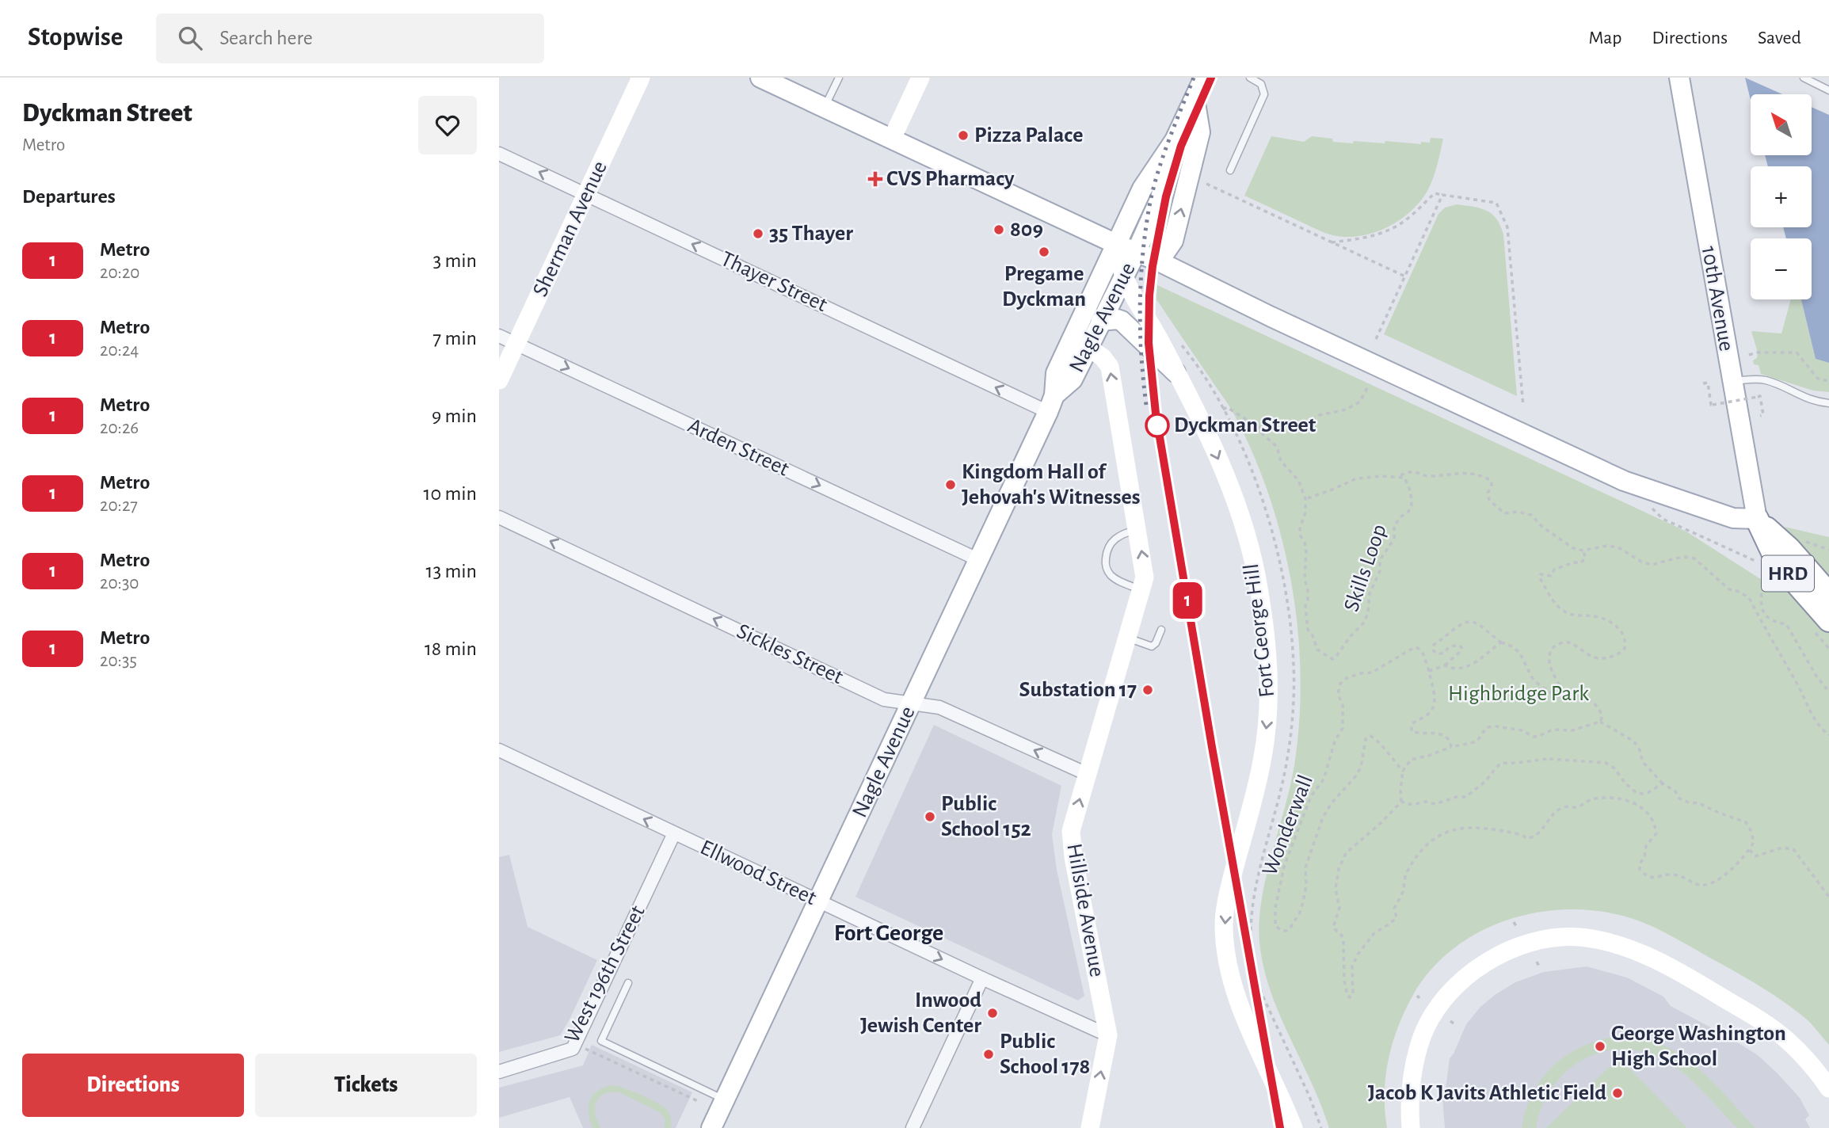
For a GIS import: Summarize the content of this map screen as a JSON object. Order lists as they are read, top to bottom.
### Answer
{
  "streets": {
    "highway": ["HRD"],
    "main road": [
      "Sherman Avenue",
      "10th Avenue",
      "Nagle Avenue",
      "Fort George Hill",
      "Hillside Avenue"
    ],
    "street": [
      "Thayer Street",
      "Arden Street",
      "Sickles Street",
      "Ellwood Street",
      "West 196th Street"
    ],
    "path": ["Skills Loop", "Wonderwall"]
  },
  "crossings": [
    ["Sherman Avenue", "Thayer Street"],
    ["Sherman Avenue", "Arden Street"],
    ["Thayer Street", "Nagle Avenue"],
    ["10th Avenue", "HRD"],
    ["Nagle Avenue", "Arden Street"],
    ["Nagle Avenue", "Fort George Hill"],
    ["Nagle Avenue", "Sickles Street"],
    ["Nagle Avenue", "Ellwood Street"],
    ["Nagle Avenue", "Hillside Avenue"],
    ["Sickles Street", "Hillside Avenue"],
    ["Ellwood Street", "Hillside Avenue"],
    ["Ellwood Street", "West 196th Street"]
  ],
  "one_way": [
    "Thayer Street",
    "Arden Street",
    "Fort George Hill",
    "Sickles Street",
    "Hillside Avenue"
  ],
  "districts": ["Fort George"],
  "parks": ["Highbridge Park"],
  "places": {
    "other": [
      "Pizza Palace",
      "809",
      "35 Thayer",
      "Pregame Dyckman",
      "Dyckman Street",
      "Kingdom Hall of Jehovah's Witnesses",
      "Substation 17",
      "Public School 152",
      "Inwood Jewish Center",
      "George Washington High School",
      "Public School 178",
      "Jacob K Javits Athletic Field"
    ],
    "health": ["CVS Pharmacy"]
  },
  "lines": ["metro line 1"],
  "north": "top left",
  "page": {
    "header": "Stopwise",
    "search": "Search here",
    "nav": ["Map", "Directions", "Saved"],
    "heading": [
      ["Dyckman Street", "Metro"],
      "Departures"
    ],
    "on_map": "1",
    "map_buttons": ["+", "−"],
    "list": [
      {
        "mark": "1",
        "name": "Metro",
        "note": "20:20",
        "value": "3 min"
      },
      {
        "mark": "1",
        "name": "Metro",
        "note": "20:24",
        "value": "7 min"
      },
      {
        "mark": "1",
        "name": "Metro",
        "note": "20:26",
        "value": "9 min"
      },
      {
        "mark": "1",
        "name": "Metro",
        "note": "20:27",
        "value": "10 min"
      },
      {
        "mark": "1",
        "name": "Metro",
        "note": "20:30",
        "value": "13 min"
      },
      {
        "mark": "1",
        "name": "Metro",
        "note": "20:35",
        "value": "18 min"
      }
    ],
    "buttons": ["Directions", "Tickets"]
  }
}
